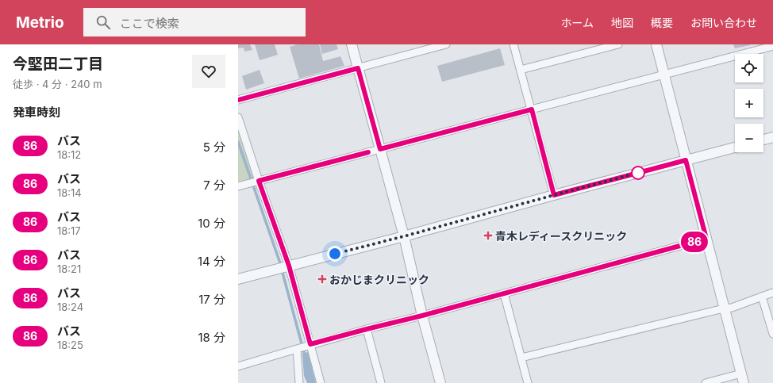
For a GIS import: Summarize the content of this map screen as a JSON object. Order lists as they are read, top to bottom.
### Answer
{
  "places": {
    "health": ["青木レディースクリニック", "おかじまクリニック"]
  },
  "lines": ["bus line 86"],
  "page": {
    "header": "Metrio",
    "search": "ここで検索",
    "nav": [
      "ホーム",
      "地図",
      "概要",
      "お問い合わせ"
    ],
    "heading": [
      ["今堅田二丁目", "徒歩 · 4 分 · 240 m"],
      "発車時刻"
    ],
    "on_map": "86",
    "map_buttons": ["+", "−"],
    "list": [
      {
        "mark": "86",
        "name": "バス",
        "note": "18:12",
        "value": "5 分"
      },
      {
        "mark": "86",
        "name": "バス",
        "note": "18:14",
        "value": "7 分"
      },
      {
        "mark": "86",
        "name": "バス",
        "note": "18:17",
        "value": "10 分"
      },
      {
        "mark": "86",
        "name": "バス",
        "note": "18:21",
        "value": "14 分"
      },
      {
        "mark": "86",
        "name": "バス",
        "note": "18:24",
        "value": "17 分"
      },
      {
        "mark": "86",
        "name": "バス",
        "note": "18:25",
        "value": "18 分"
      }
    ]
  }
}
